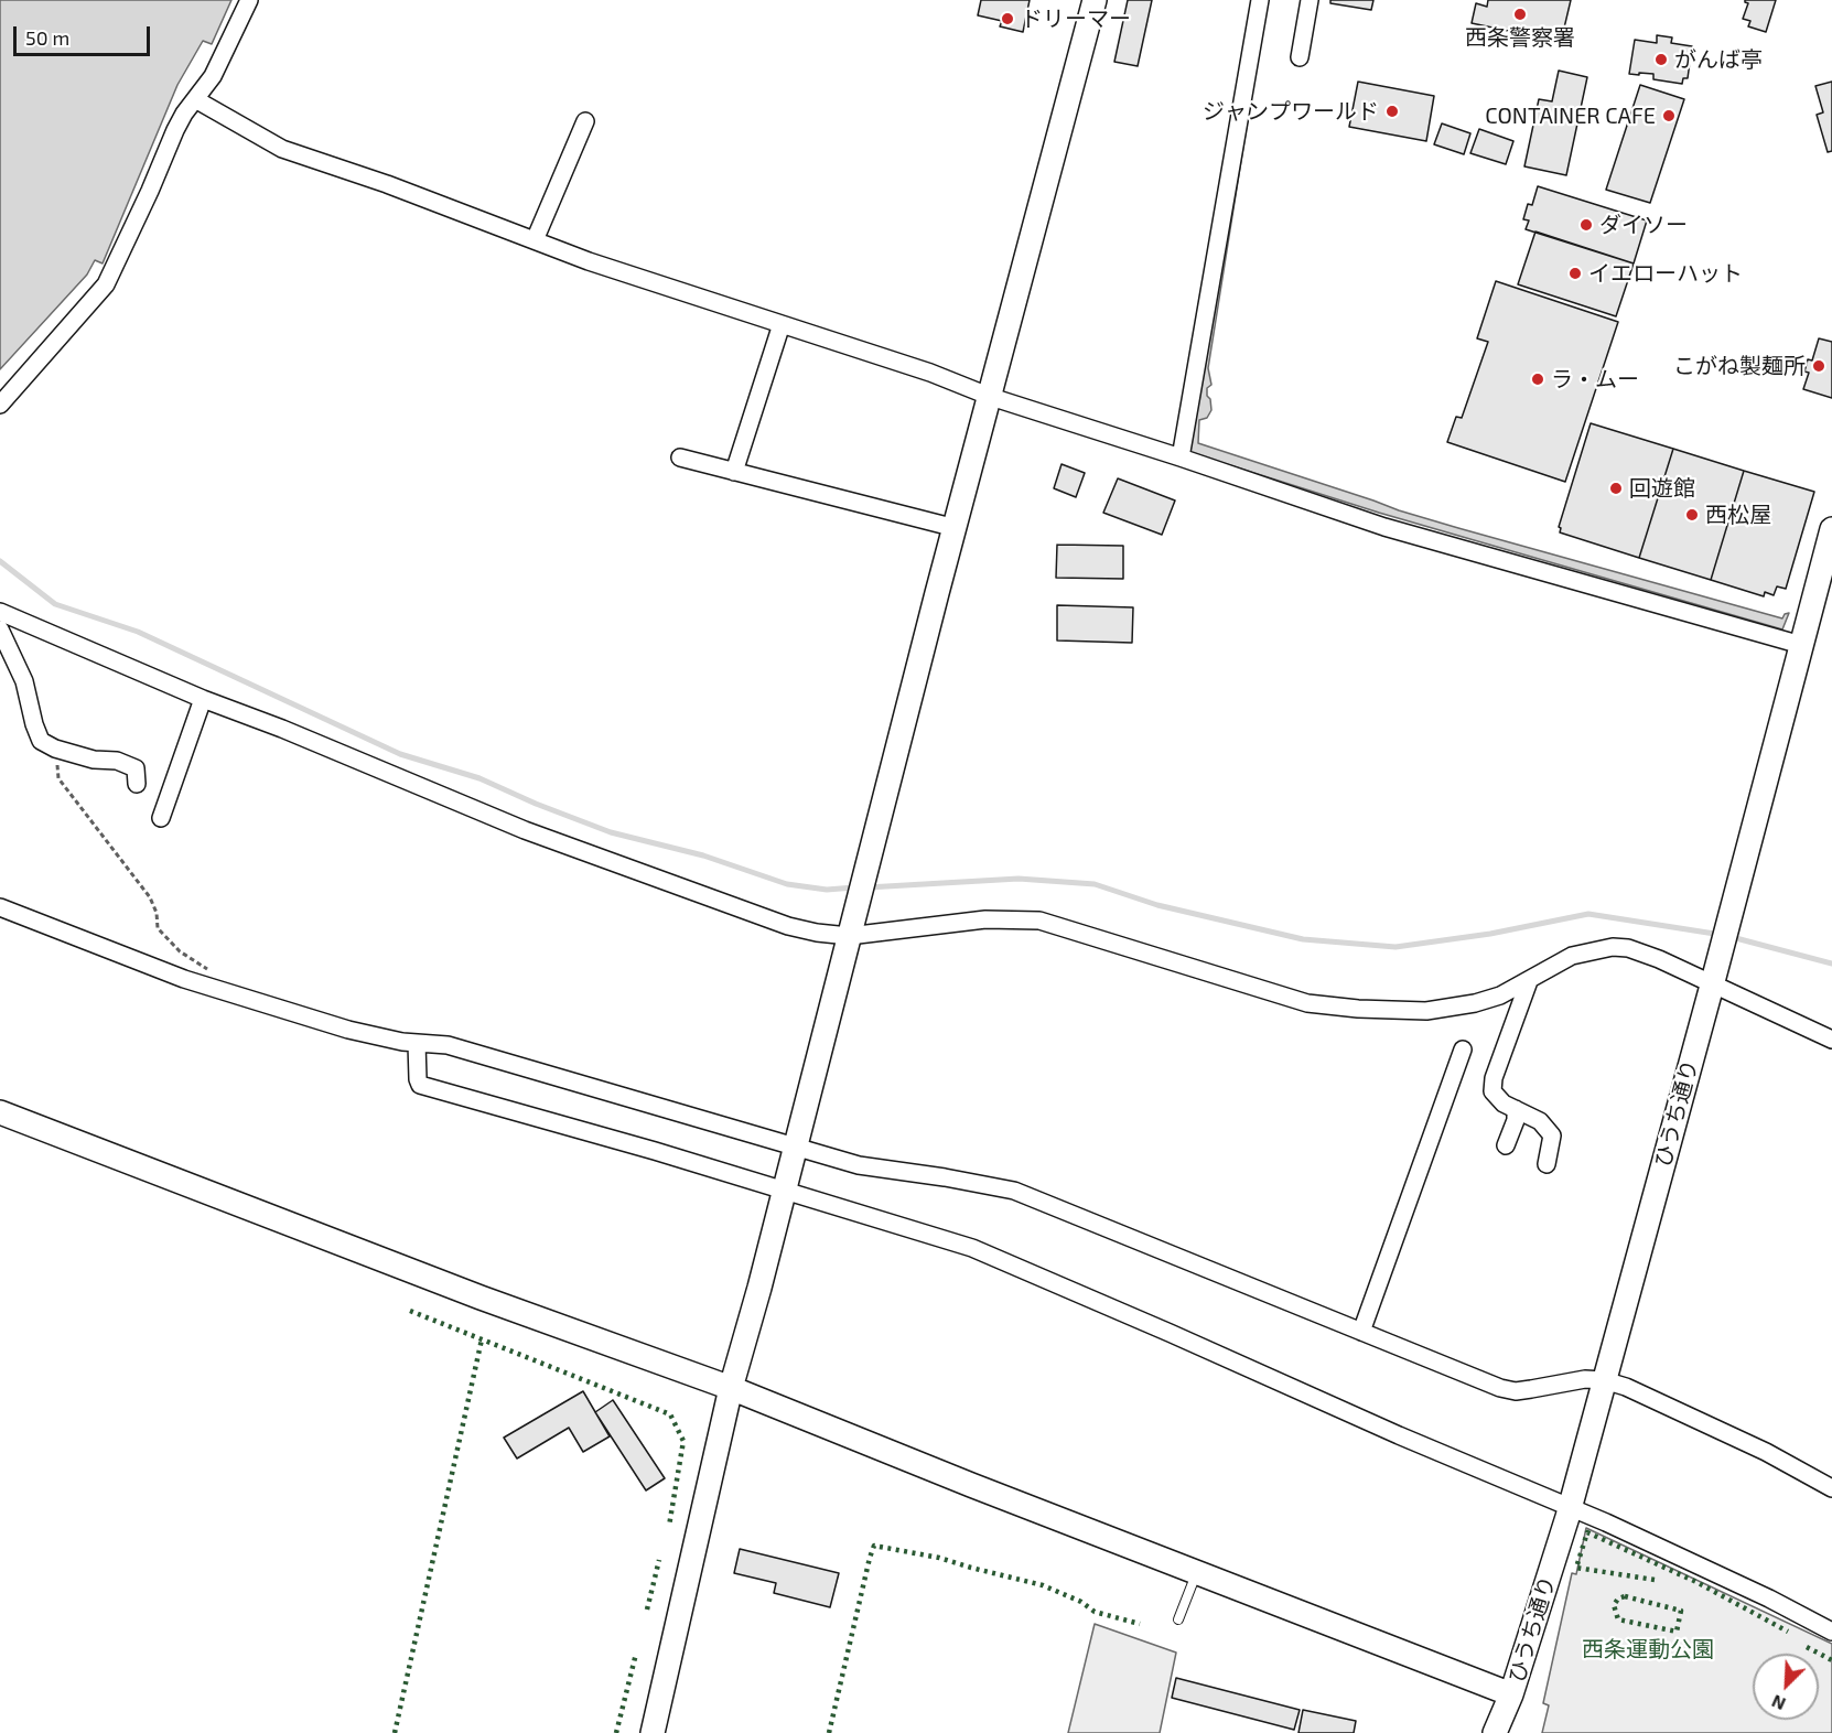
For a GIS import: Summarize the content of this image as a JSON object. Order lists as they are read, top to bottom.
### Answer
{
  "streets": {
    "street": ["ひうち通り"]
  },
  "parks": ["西条運動公園"],
  "places": [
    "西条警察署",
    "ドリーマー",
    "がんば亭",
    "ジャンプワールド",
    "CONTAINER CAFE",
    "ダイソー",
    "イエローハット",
    "こがね製麺所",
    "ラ・ムー",
    "回遊館",
    "西松屋"
  ],
  "scale_bar": "50 m",
  "north": "bottom left"
}
